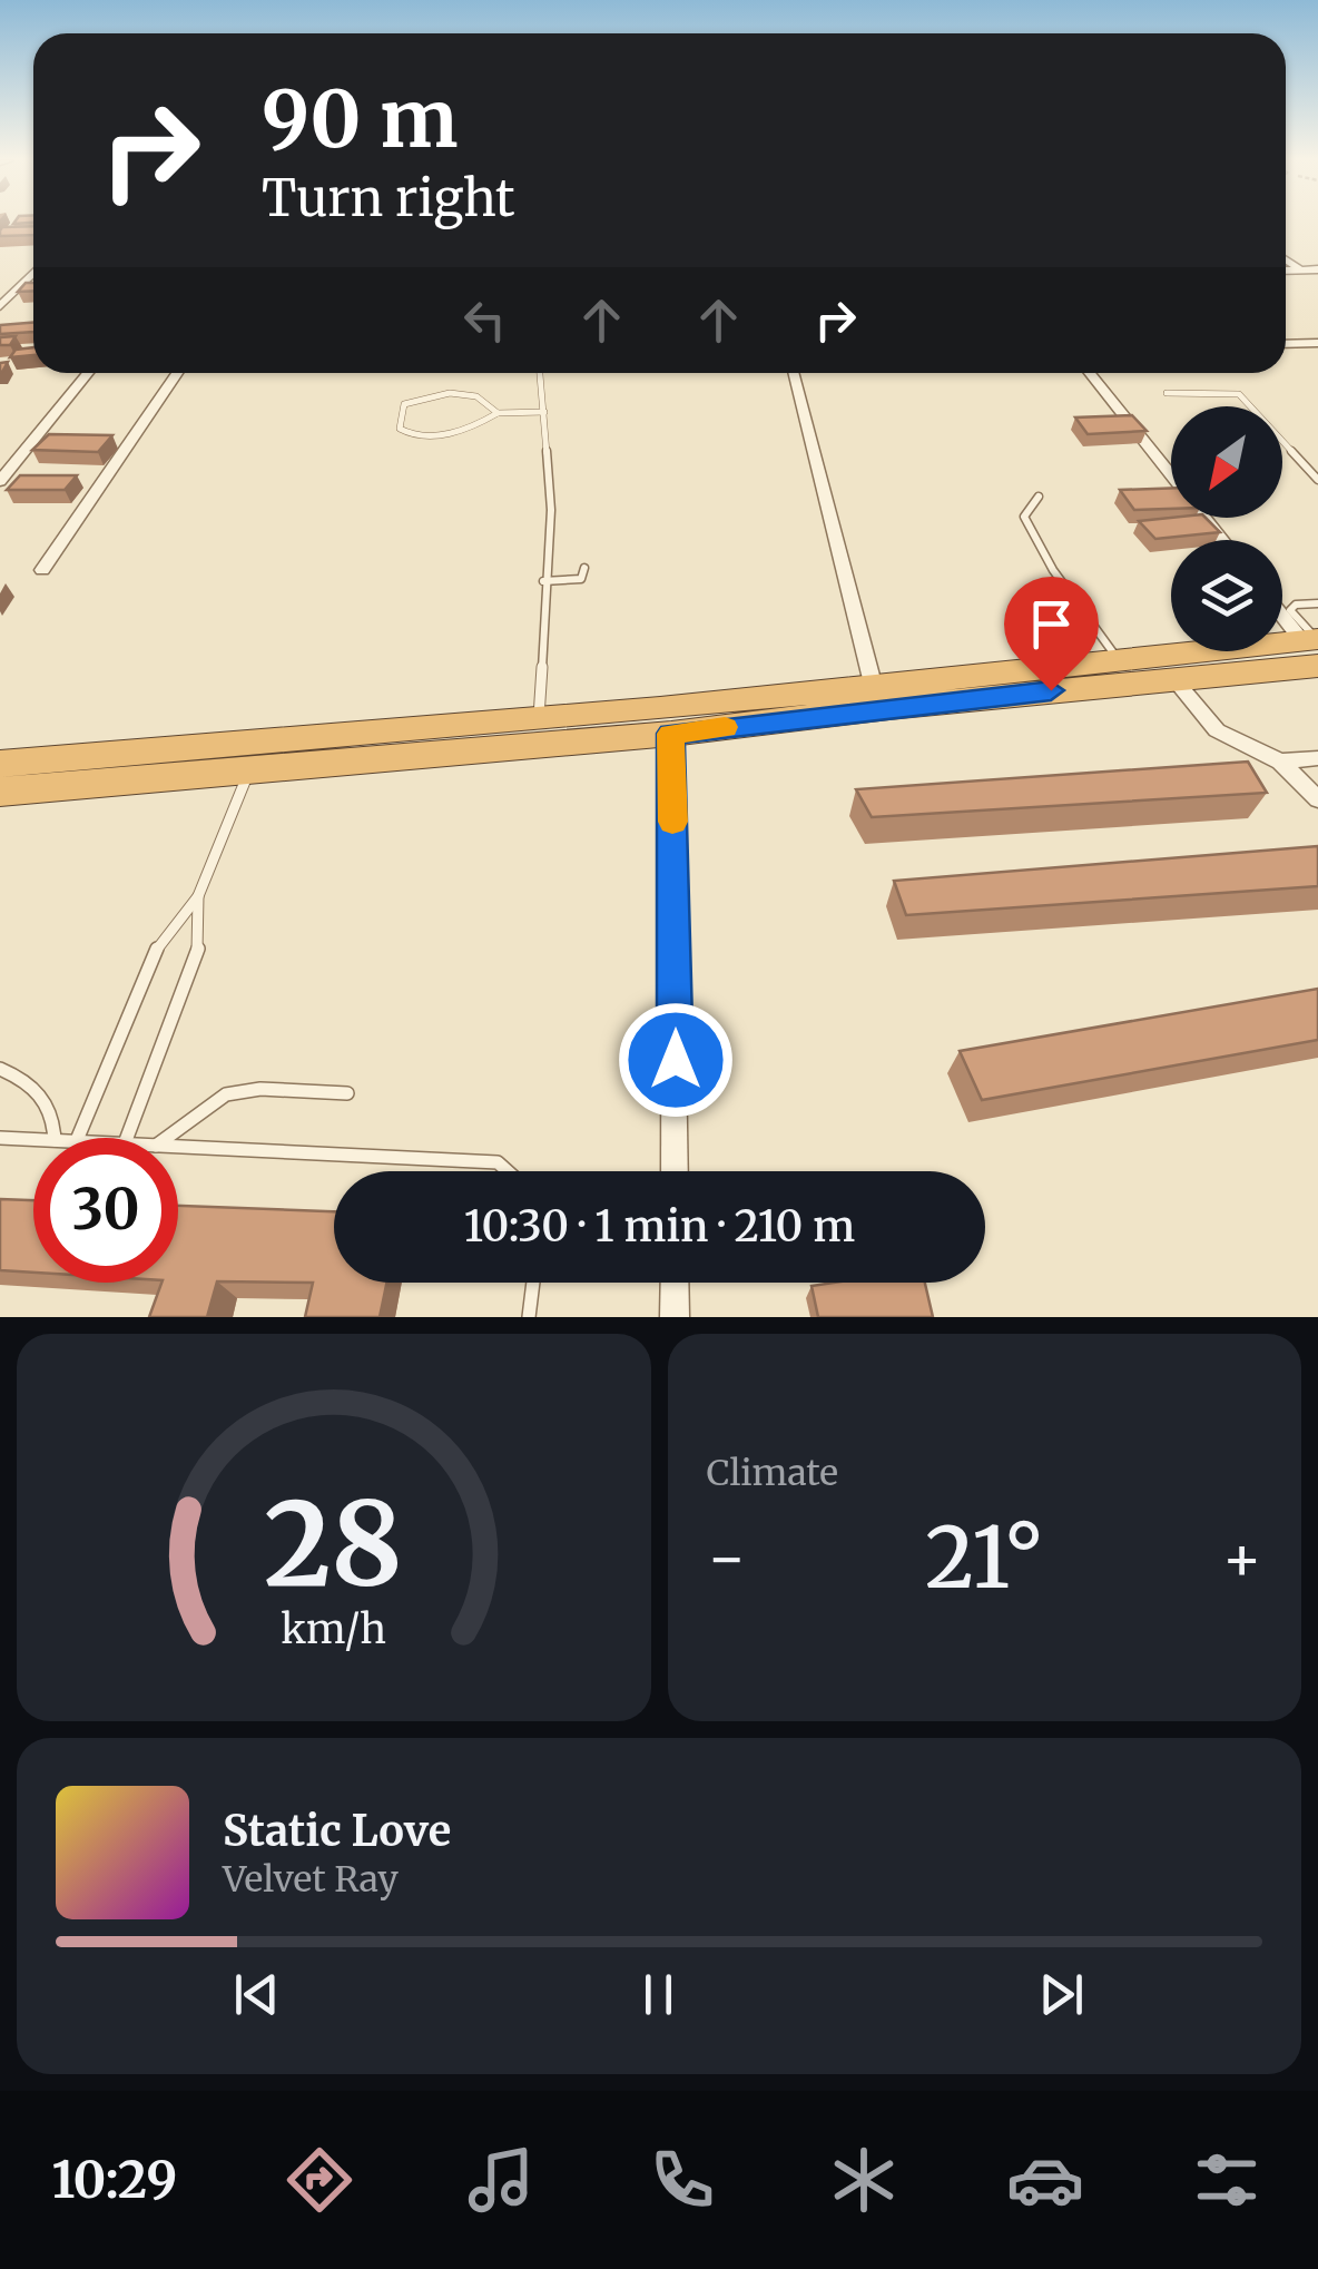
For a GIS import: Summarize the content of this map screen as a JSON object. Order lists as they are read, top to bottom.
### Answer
{
  "north": "bottom left",
  "page": {
    "turn": ["90 m", "Turn right"],
    "limit": "30",
    "trip": "10:30 · 1 min · 210 m",
    "tile": "Climate",
    "heat": ["−", "21°", "+"],
    "song": ["Static Love", "Velvet Ray"],
    "tabs": "10:29",
    "gauge": ["28", "km/h"]
  }
}
